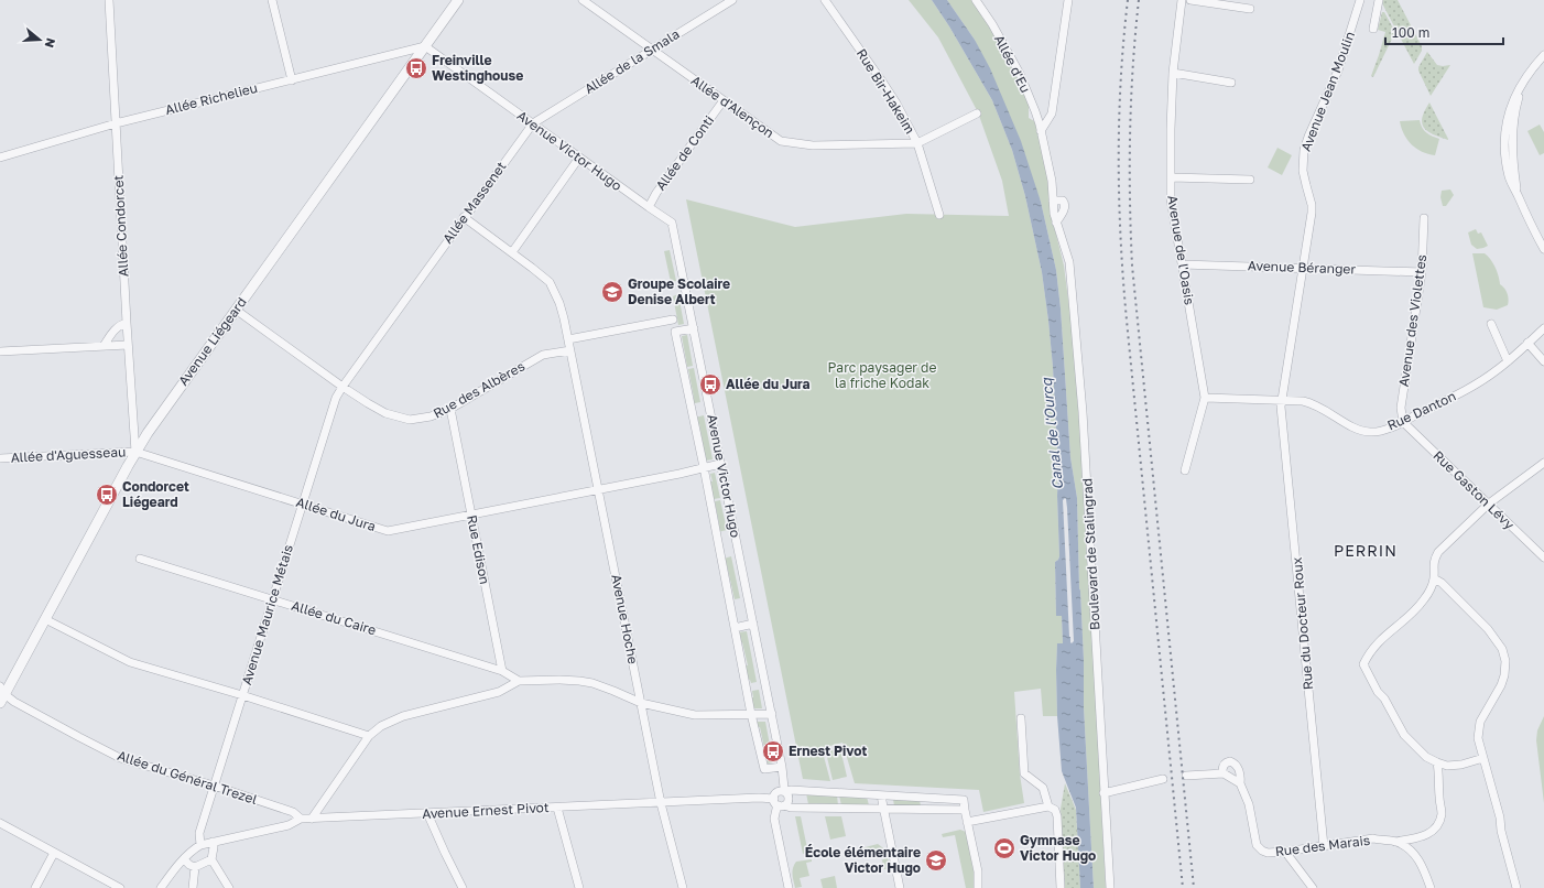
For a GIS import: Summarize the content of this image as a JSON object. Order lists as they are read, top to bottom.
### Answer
{
  "streets": {
    "street": [
      "Allée de la Smala",
      "Allée d'Eu",
      "Rue Bir-Hakeim",
      "Avenue Jean Moulin",
      "Allée Richelieu",
      "Allée d'Alençon",
      "Avenue Victor Hugo",
      "Allée de Conti",
      "Allée Massenet",
      "Allée Condorcet",
      "Avenue de l'Oasis",
      "Avenue Béranger",
      "Avenue des Violettes",
      "Avenue Liégeard",
      "Rue des Albères",
      "Rue Danton",
      "Allée d'Aguesseau",
      "Rue Gaston Lévy",
      "Allée du Jura",
      "Rue Edison",
      "Boulevard de Stalingrad",
      "Avenue Maurice Métais",
      "Allée du Caire",
      "Avenue Hoche",
      "Rue du Docteur Roux",
      "Allée du Général Trezel",
      "Avenue Ernest Pivot",
      "Rue des Marais"
    ]
  },
  "crossings": [
    ["Allée de la Smala", "Allée d'Alençon"],
    ["Allée de la Smala", "Avenue Victor Hugo"],
    ["Allée de la Smala", "Allée Massenet"],
    ["Allée d'Eu", "Boulevard de Stalingrad"],
    ["Rue Bir-Hakeim", "Allée d'Alençon"],
    ["Avenue Jean Moulin", "Rue du Docteur Roux"],
    ["Allée Richelieu", "Avenue Victor Hugo"],
    ["Allée Richelieu", "Allée Condorcet"],
    ["Allée Richelieu", "Avenue Liégeard"],
    ["Allée d'Alençon", "Allée de Conti"],
    ["Avenue Victor Hugo", "Allée de Conti"],
    ["Avenue Victor Hugo", "Allée Massenet"],
    ["Avenue Victor Hugo", "Avenue Liégeard"],
    ["Avenue Victor Hugo", "Allée du Jura"],
    ["Avenue Victor Hugo", "Avenue Ernest Pivot"],
    ["Allée Massenet", "Rue des Albères"],
    ["Allée Massenet", "Avenue Maurice Métais"],
    ["Allée Massenet", "Avenue Hoche"],
    ["Allée Condorcet", "Avenue Liégeard"],
    ["Allée Condorcet", "Allée d'Aguesseau"],
    ["Allée Condorcet", "Allée du Jura"],
    ["Avenue de l'Oasis", "Avenue Béranger"],
    ["Avenue de l'Oasis", "Rue Danton"],
    ["Avenue Béranger", "Avenue des Violettes"],
    ["Avenue Béranger", "Rue du Docteur Roux"],
    ["Avenue des Violettes", "Rue Danton"],
    ["Avenue des Violettes", "Rue Gaston Lévy"],
    ["Avenue Liégeard", "Rue des Albères"],
    ["Avenue Liégeard", "Allée d'Aguesseau"],
    ["Avenue Liégeard", "Allée du Jura"],
    ["Avenue Liégeard", "Allée du Général Trezel"],
    ["Rue des Albères", "Rue Edison"],
    ["Rue des Albères", "Avenue Maurice Métais"],
    ["Rue des Albères", "Avenue Hoche"],
    ["Rue Danton", "Rue Gaston Lévy"],
    ["Rue Danton", "Rue du Docteur Roux"],
    ["Allée d'Aguesseau", "Allée du Jura"],
    ["Allée du Jura", "Rue Edison"],
    ["Allée du Jura", "Avenue Maurice Métais"],
    ["Allée du Jura", "Avenue Hoche"],
    ["Rue Edison", "Allée du Caire"],
    ["Avenue Maurice Métais", "Allée du Caire"],
    ["Avenue Maurice Métais", "Allée du Général Trezel"],
    ["Avenue Maurice Métais", "Avenue Ernest Pivot"],
    ["Avenue Hoche", "Avenue Ernest Pivot"],
    ["Rue du Docteur Roux", "Rue des Marais"],
    ["Allée du Général Trezel", "Avenue Ernest Pivot"]
  ],
  "districts": ["PERRIN"],
  "water": ["Canal de l'Ourcq"],
  "parks": ["Parc paysager de la friche Kodak"],
  "places": {
    "bus stop": [
      "Freinville Westinghouse",
      "Allée du Jura",
      "Condorcet Liégeard",
      "Ernest Pivot"
    ],
    "school or university": ["Groupe Scolaire Denise Albert", "École élémentaire Victor Hugo"],
    "sports": ["Gymnase Victor Hugo"]
  },
  "scale_bar": "100 m",
  "north": "right"
}
